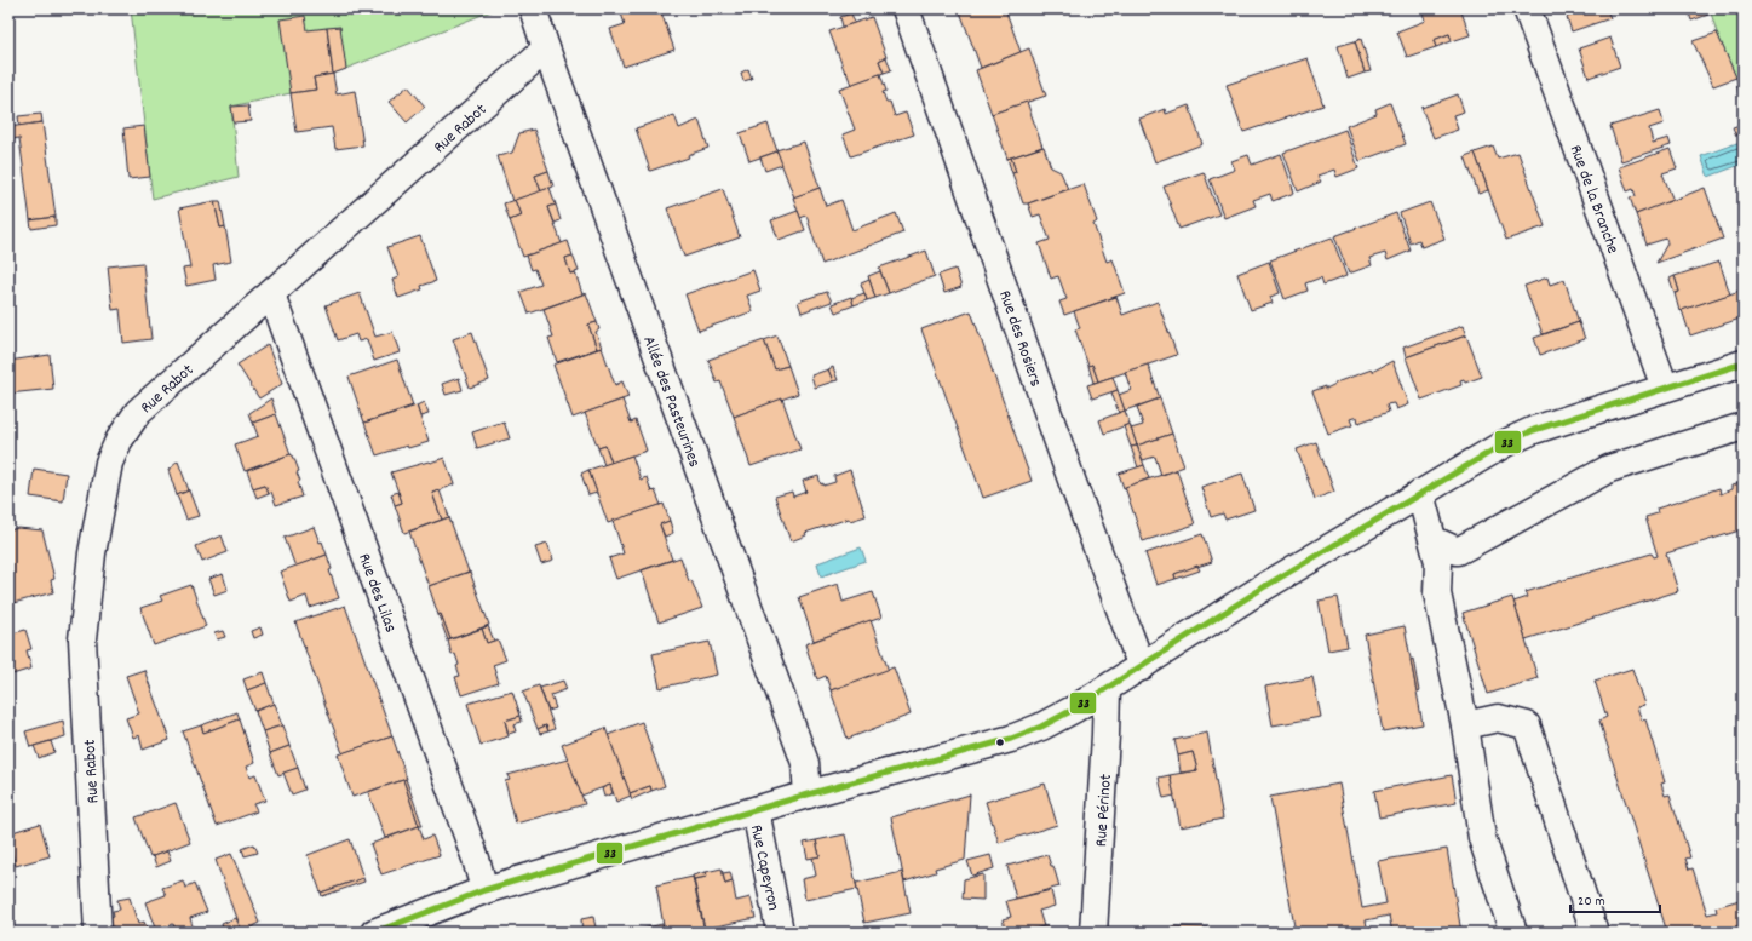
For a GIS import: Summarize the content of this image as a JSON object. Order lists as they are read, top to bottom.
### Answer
{
  "streets": {
    "street": [
      "Rue Rabot",
      "Rue de la Branche",
      "Rue des Rosiers",
      "Allée des Pasteurines",
      "Rue des Lilas",
      "Rue Périnot",
      "Rue Capeyron"
    ]
  },
  "crossings": [
    ["Rue Rabot", "Allée des Pasteurines"],
    ["Rue Rabot", "Rue des Lilas"],
    ["Rue de la Branche", "Rue Capeyron"],
    ["Rue des Rosiers", "Rue Capeyron"],
    ["Allée des Pasteurines", "Rue Capeyron"],
    ["Rue des Lilas", "Rue Capeyron"],
    ["Rue Périnot", "Rue Capeyron"]
  ],
  "lines": ["transit line 33"],
  "scale_bar": "20 m"
}
